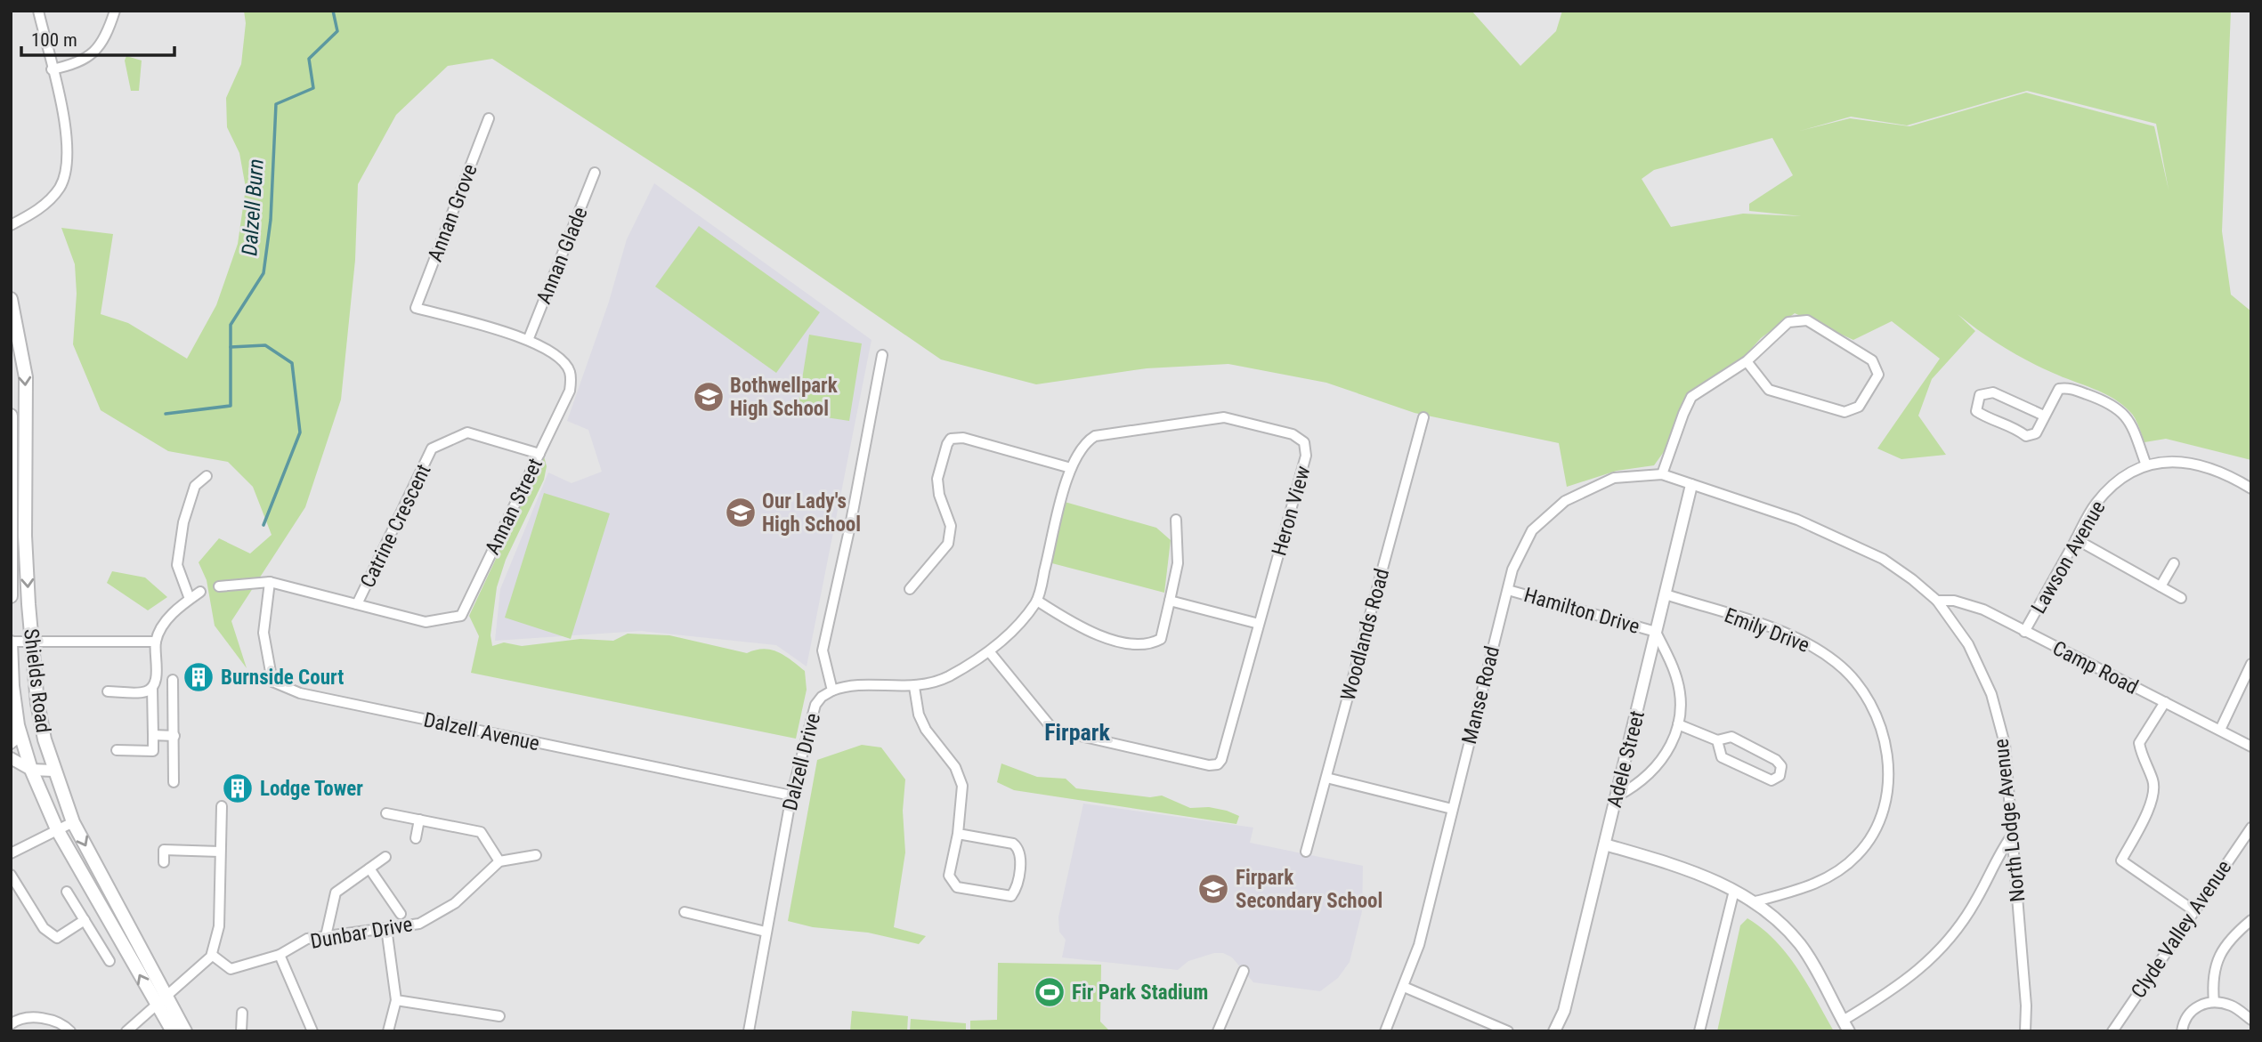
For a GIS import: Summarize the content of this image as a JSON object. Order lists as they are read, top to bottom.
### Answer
{
  "streets": {
    "main road": ["Shields Road"],
    "street": [
      "Annan Grove",
      "Annan Glade",
      "Annan Street",
      "Heron View",
      "Catrine Crescent",
      "Lawson Avenue",
      "Hamilton Drive",
      "Emily Drive",
      "Woodlands Road",
      "Camp Road",
      "Manse Road",
      "Dalzell Avenue",
      "Adele Street",
      "Dalzell Drive",
      "North Lodge Avenue",
      "Clyde Valley Avenue",
      "Dunbar Drive"
    ]
  },
  "crossings": [
    ["Annan Grove", "Annan Street"],
    ["Annan Glade", "Annan Street"],
    ["Annan Street", "Catrine Crescent"],
    ["Annan Street", "Dalzell Avenue"],
    ["Heron View", "Dalzell Drive"],
    ["Lawson Avenue", "Camp Road"],
    ["Hamilton Drive", "Manse Road"],
    ["Hamilton Drive", "Adele Street"],
    ["Emily Drive", "Adele Street"],
    ["Camp Road", "North Lodge Avenue"],
    ["Manse Road", "Adele Street"],
    ["Manse Road", "North Lodge Avenue"],
    ["Dalzell Avenue", "Dalzell Drive"],
    ["Adele Street", "North Lodge Avenue"]
  ],
  "districts": ["Firpark"],
  "water": ["Dalzell Burn"],
  "places": {
    "school or university": ["Bothwellpark High School", "Our Lady's High School", "Firpark Secondary School"],
    "building": ["Burnside Court", "Lodge Tower"],
    "sports": ["Fir Park Stadium"]
  },
  "scale_bar": "100 m"
}
